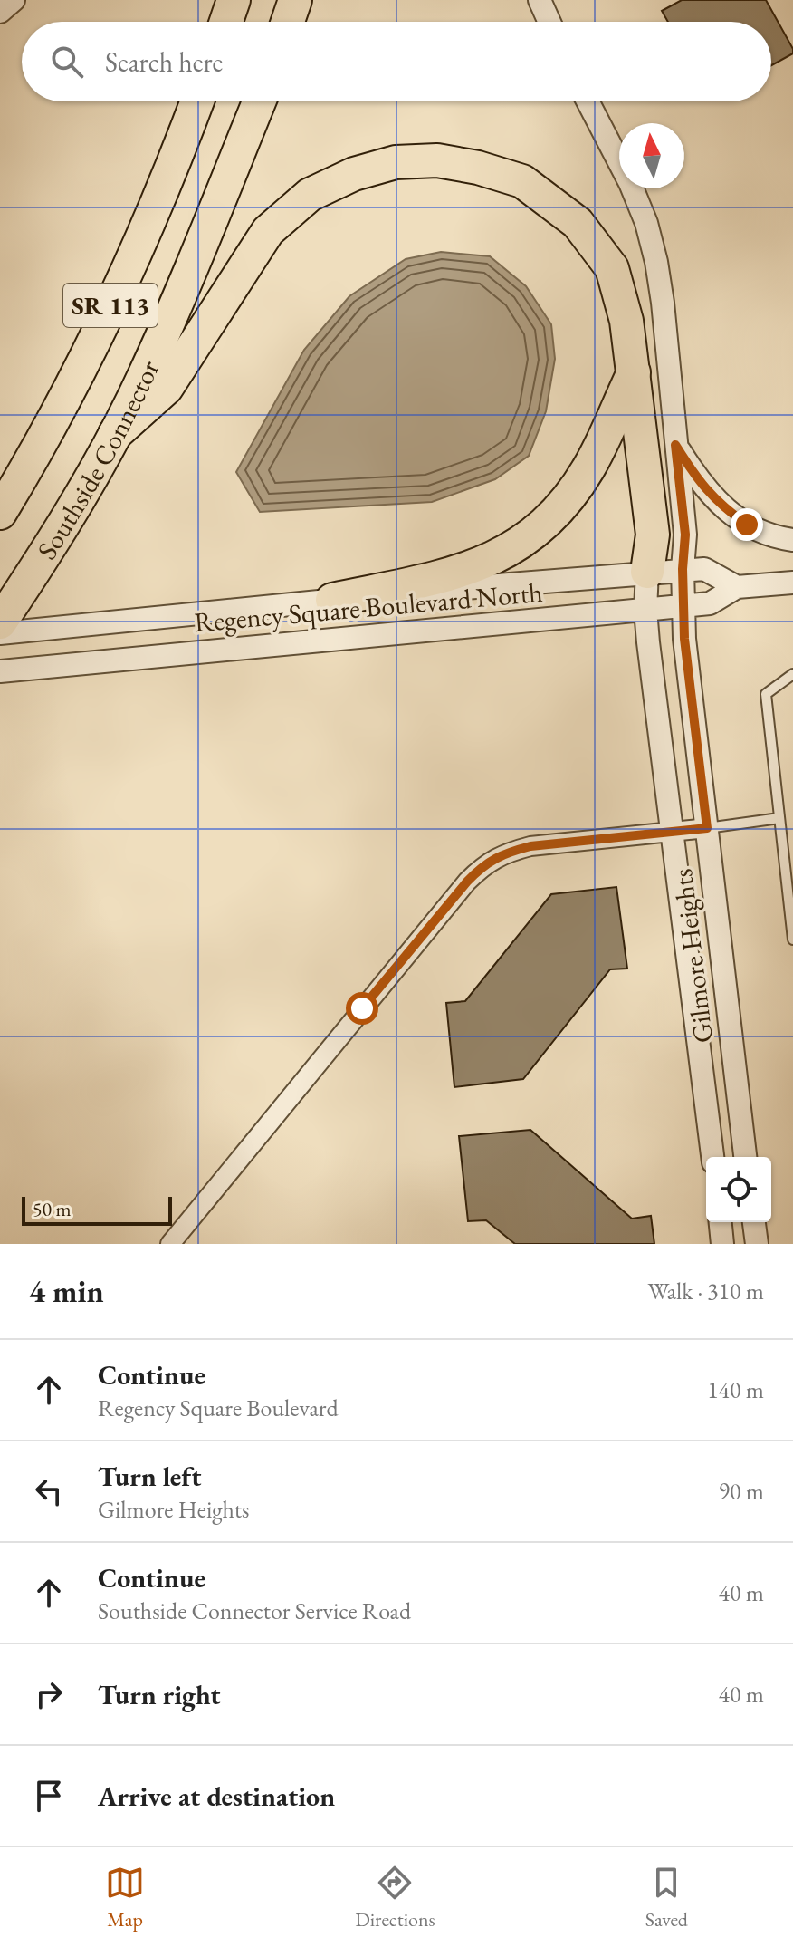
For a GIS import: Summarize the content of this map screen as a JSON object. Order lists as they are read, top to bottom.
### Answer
{
  "streets": {
    "highway": ["SR 113", "Southside Connector"],
    "street": ["Regency Square Boulevard North", "Gilmore Heights"]
  },
  "crossings": [
    ["Regency Square Boulevard North", "Gilmore Heights"]
  ],
  "scale_bar": "50 m",
  "north": "top",
  "page": {
    "search": "Search here",
    "scale": "50 m",
    "heading": ["4 min", "Walk · 310 m"],
    "list": [
      ["Continue", "Regency Square Boulevard", "140 m"],
      ["Turn left", "Gilmore Heights", "90 m"],
      ["Continue", "Southside Connector Service Road", "40 m"],
      ["Turn right", "40 m"],
      "Arrive at destination"
    ],
    "nav": ["Map", "Directions", "Saved"]
  }
}
